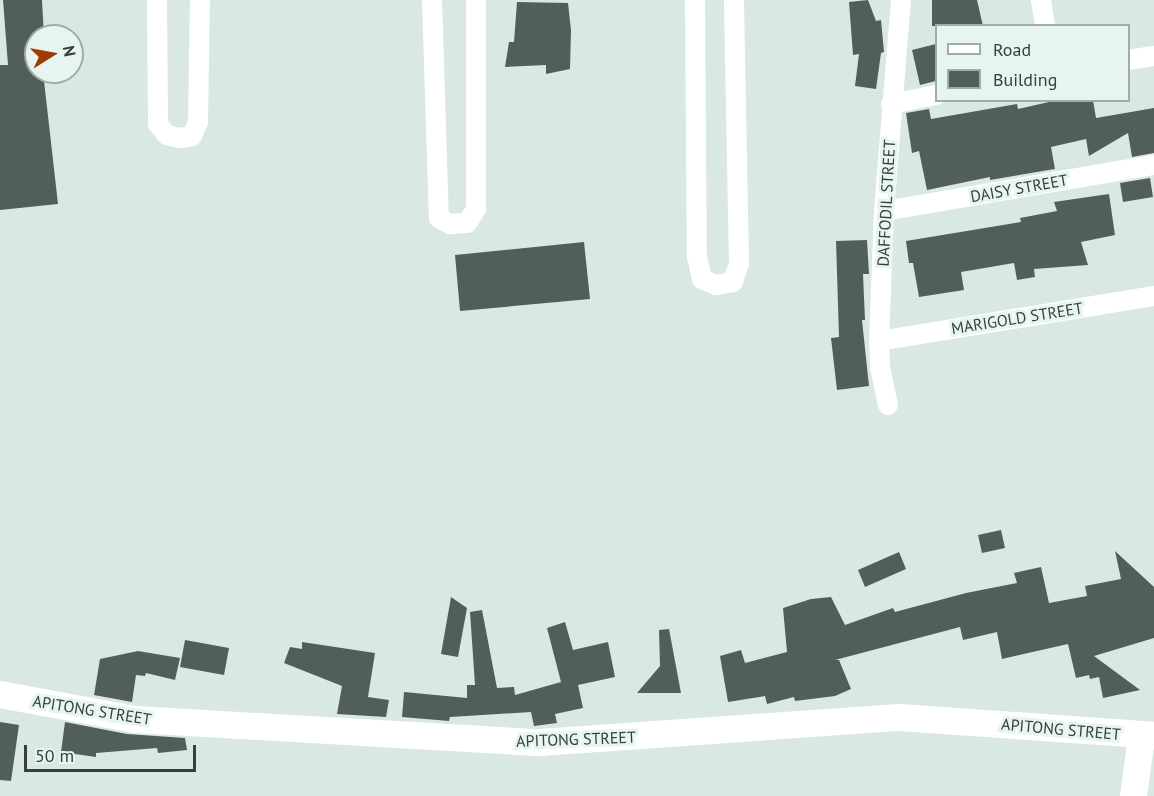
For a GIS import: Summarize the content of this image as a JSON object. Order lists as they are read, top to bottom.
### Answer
{
  "streets": {
    "street": [
      "DAISY STREET",
      "DAFFODIL STREET",
      "MARIGOLD STREET",
      "APITONG STREET"
    ]
  },
  "crossings": [
    ["DAISY STREET", "DAFFODIL STREET"],
    ["DAFFODIL STREET", "MARIGOLD STREET"]
  ],
  "legend": ["Road", "Building"],
  "scale_bar": "50 m",
  "north": "right"
}
